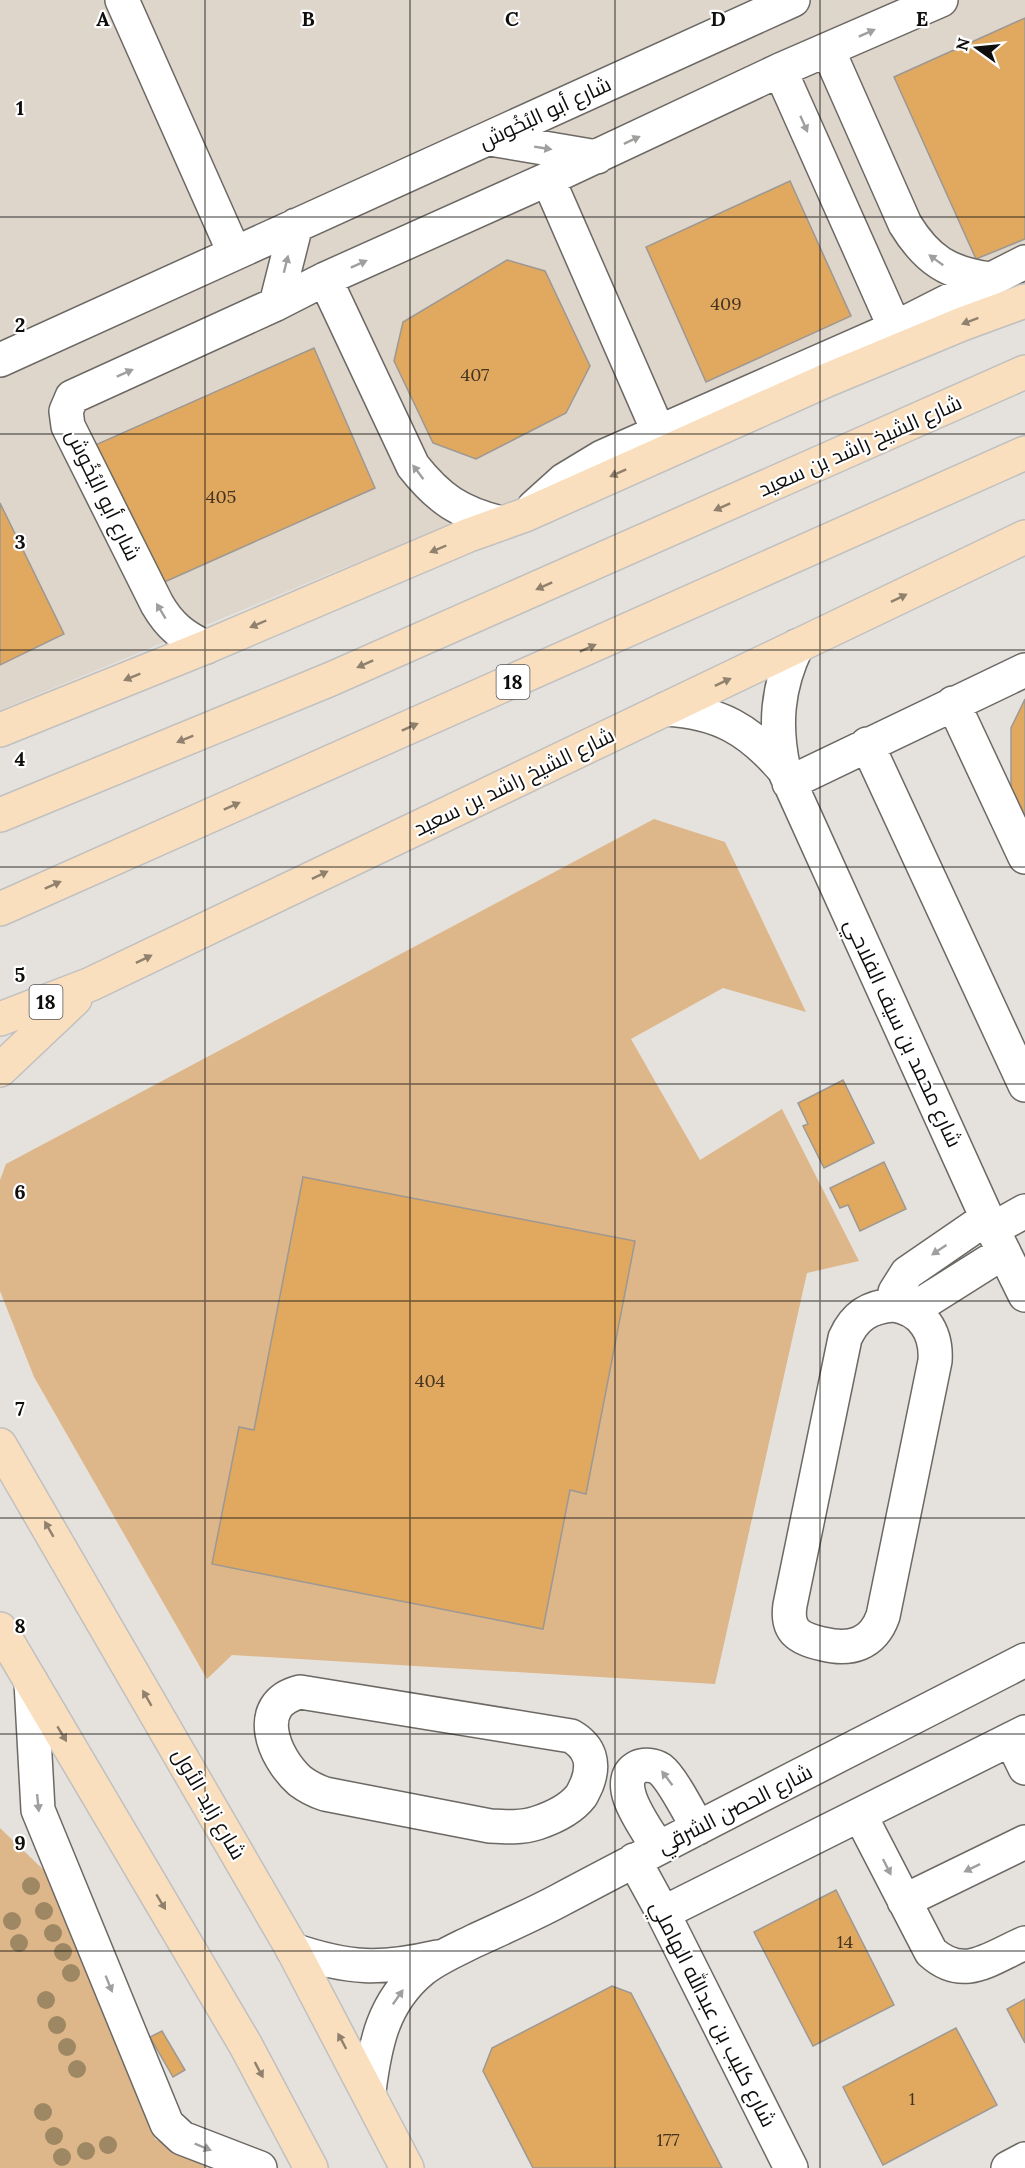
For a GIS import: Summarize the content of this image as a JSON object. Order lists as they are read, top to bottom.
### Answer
{
  "streets": {
    "main road": ["شارع الشيخ راشد بن سعيد", "18", "شارع زايد الأول"],
    "street": [
      "شارع أبو البُخُوش",
      "شارع محمد بن سيف الفلاحي",
      "شارع الحصن الشرقي",
      "شارع كليب بن عبدالله الهاملي"
    ]
  },
  "crossings": [
    ["شارع الشيخ راشد بن سعيد", "شارع محمد بن سيف الفلاحي"],
    ["شارع زايد الأول", "شارع الحصن الشرقي"],
    ["شارع الحصن الشرقي", "شارع كليب بن عبدالله الهاملي"]
  ],
  "house_numbers": [
    "409",
    "407",
    "405",
    "404",
    "14",
    "1",
    "177"
  ],
  "north": "left",
  "grid": {
    "columns": [
      "A",
      "B",
      "C",
      "D",
      "E"
    ],
    "rows": [
      "1",
      "2",
      "3",
      "4",
      "5",
      "6",
      "7",
      "8",
      "9"
    ]
  }
}
